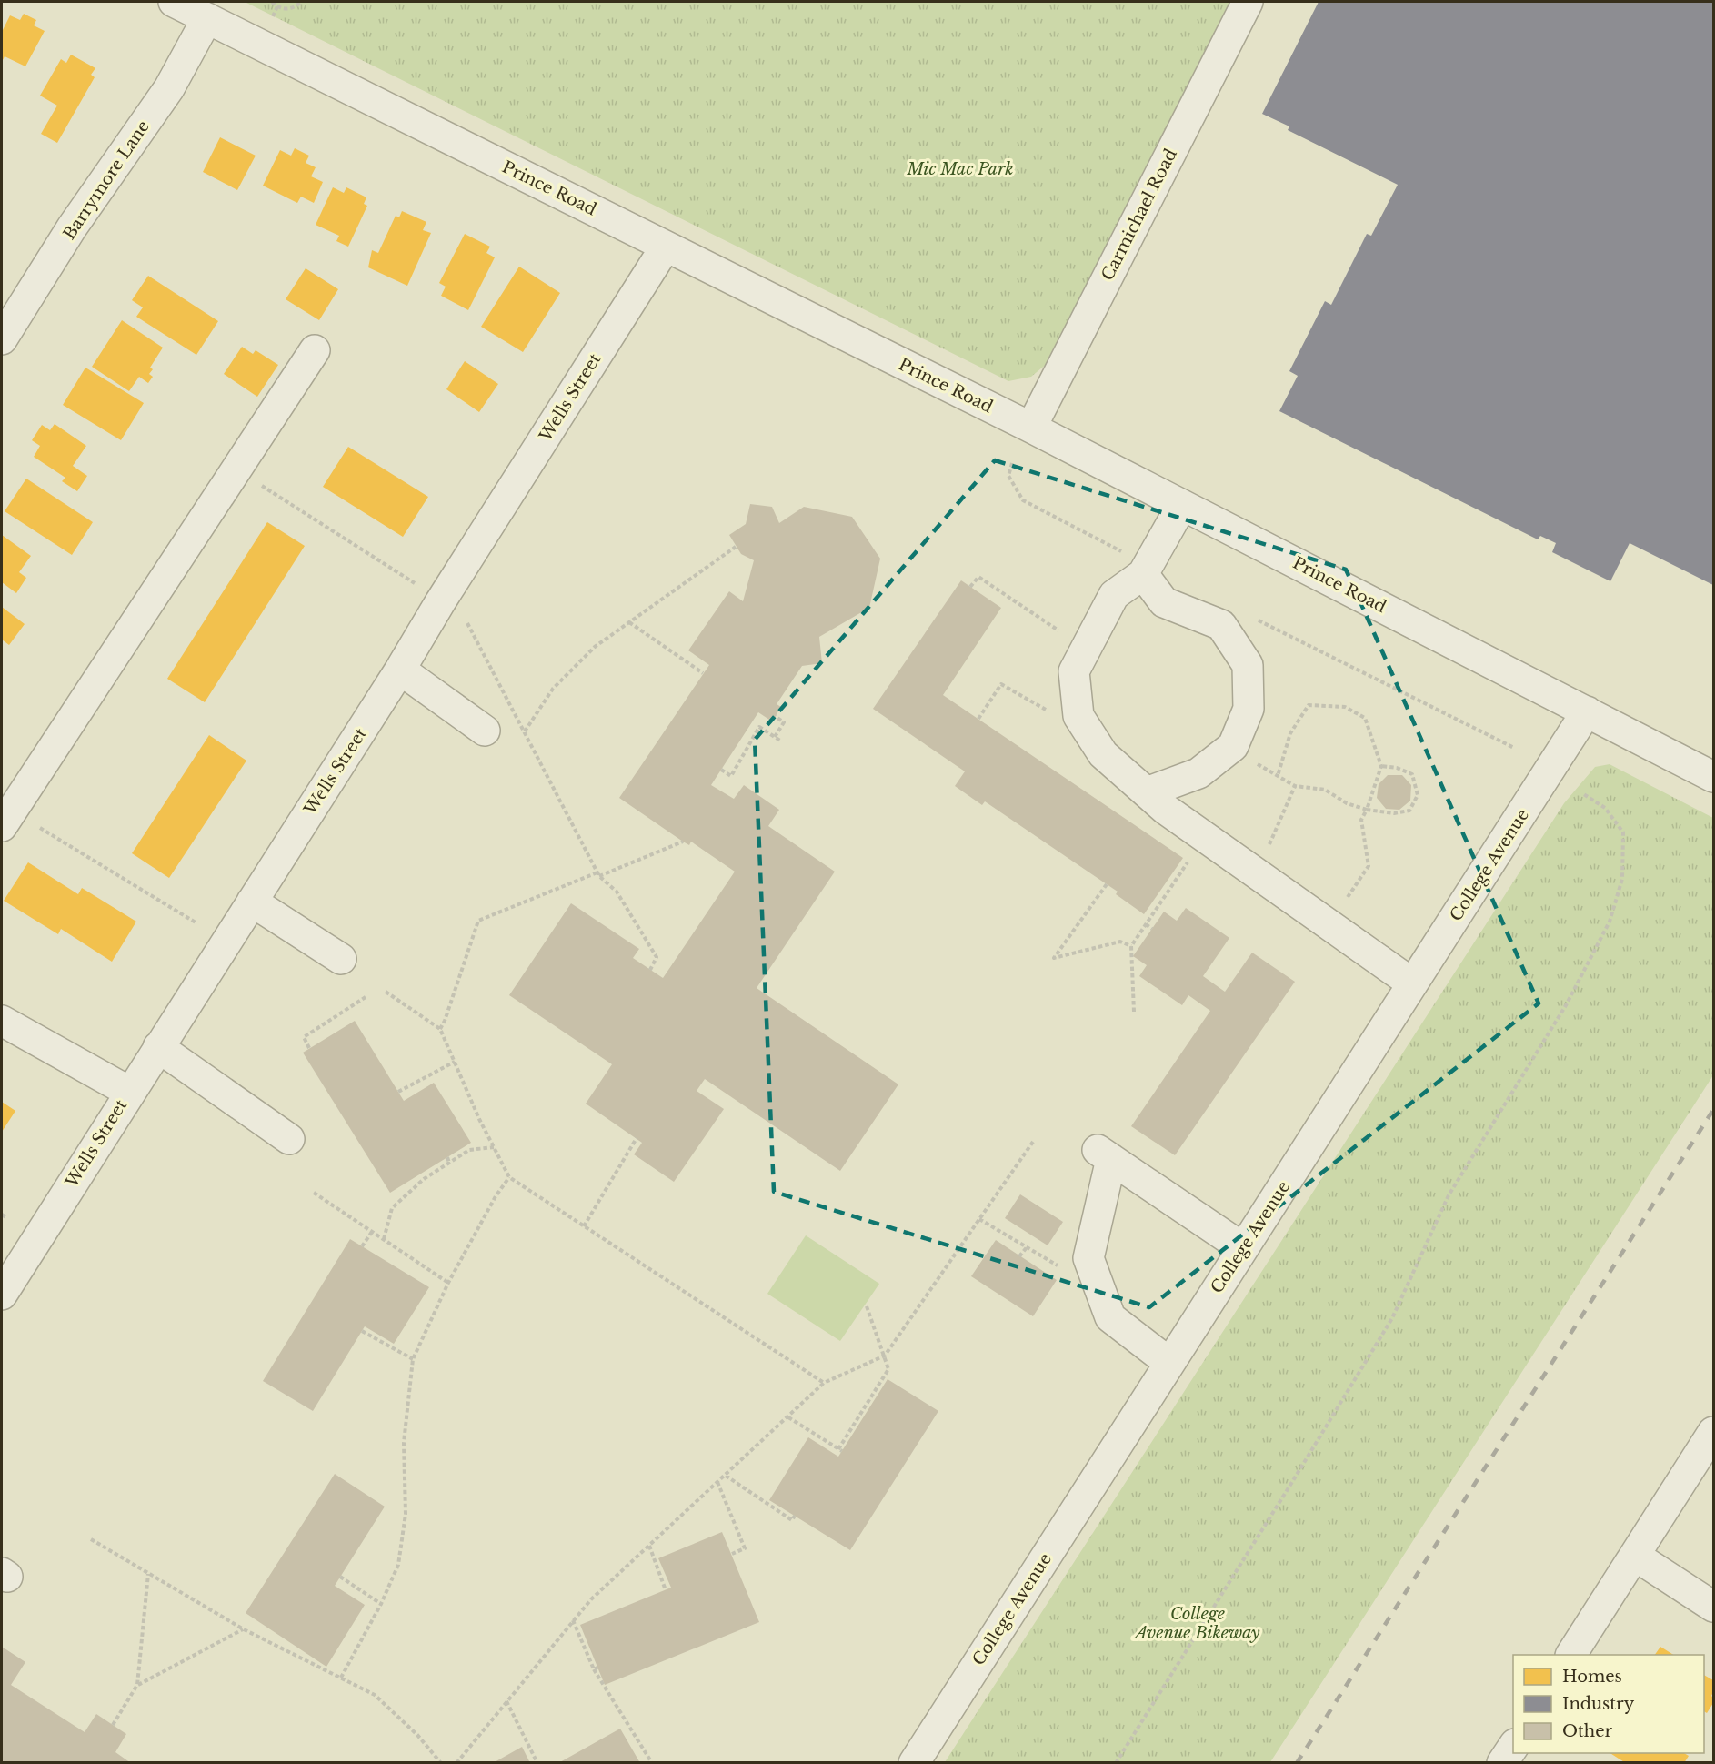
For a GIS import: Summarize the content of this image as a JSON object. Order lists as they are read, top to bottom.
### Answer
{
  "streets": {
    "street": [
      "Barrymore Lane",
      "Prince Road",
      "Carmichael Road",
      "Wells Street",
      "College Avenue"
    ]
  },
  "crossings": [
    ["Barrymore Lane", "Prince Road"],
    ["Prince Road", "Carmichael Road"],
    ["Prince Road", "Wells Street"],
    ["Prince Road", "College Avenue"]
  ],
  "parks": ["Mic Mac Park", "College Avenue Bikeway"],
  "legend": ["Homes", "Industry", "Other"]
}
